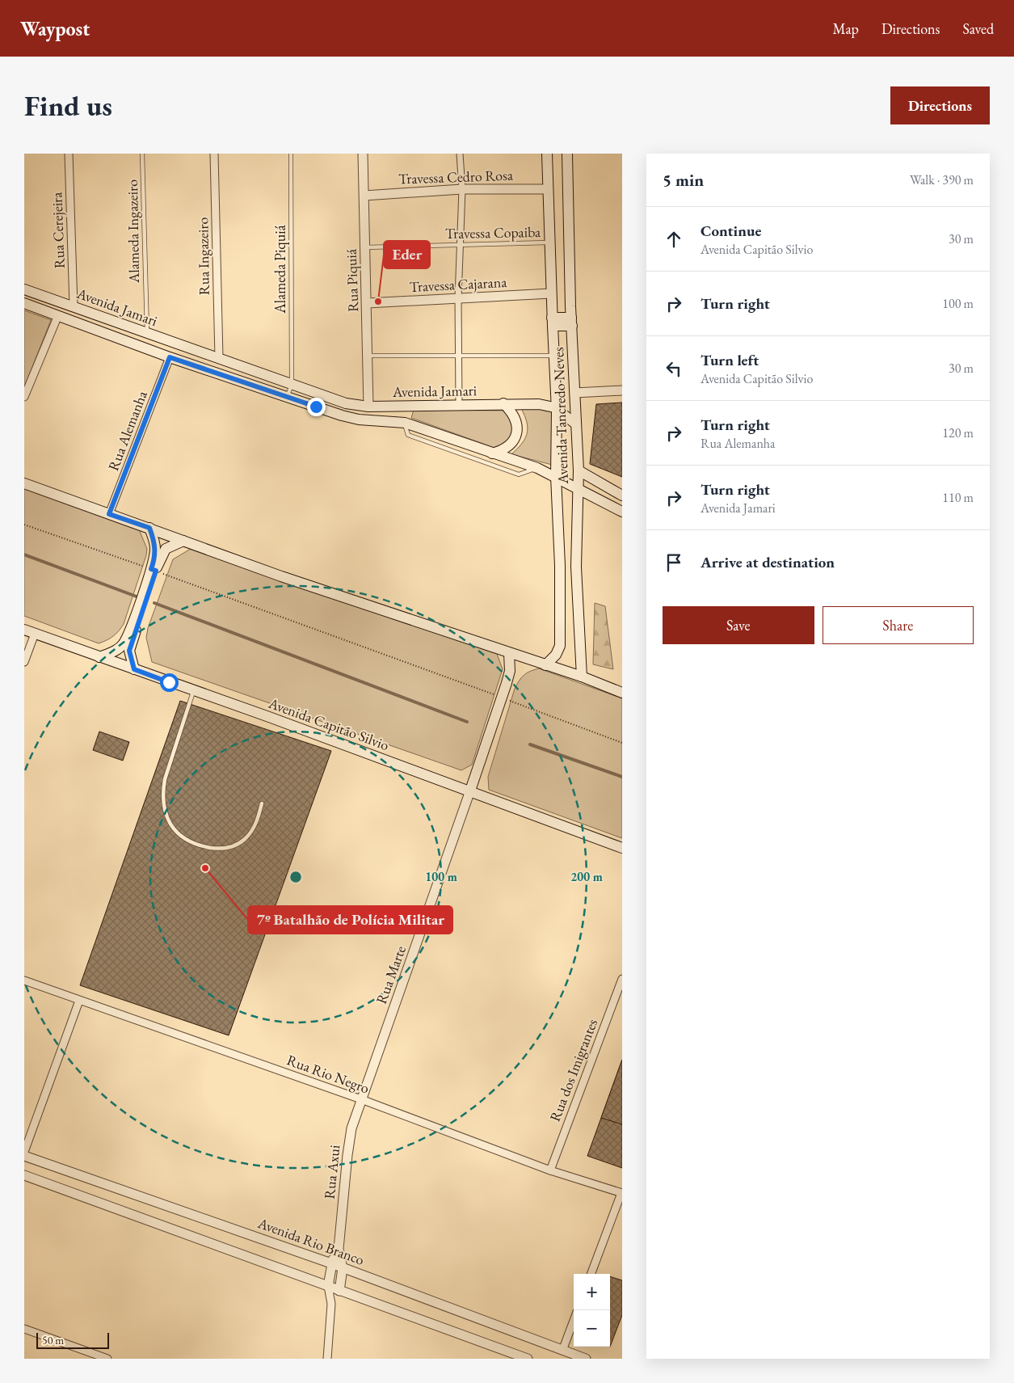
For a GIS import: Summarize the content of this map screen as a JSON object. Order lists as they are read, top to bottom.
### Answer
{
  "streets": {
    "main road": ["Avenida Jamari", "Avenida Tancredo Neves", "Avenida Capitão Silvio"],
    "street": [
      "Travessa Cedro Rosa",
      "Rua Cerejeira",
      "Rua Ingazeiro",
      "Rua Piquiá",
      "Travessa Cajarana",
      "Rua Alemanha",
      "Rua Marte",
      "Rua dos Imigrantes",
      "Rua Rio Negro",
      "Rua Axui",
      "Avenida Rio Branco"
    ],
    "lane": ["Alameda Ingazeiro", "Travessa Copaiba", "Alameda Piquiá"]
  },
  "crossings": [
    ["Travessa Cedro Rosa", "Rua Piquiá"],
    ["Travessa Cedro Rosa", "Avenida Tancredo Neves"],
    ["Rua Cerejeira", "Avenida Jamari"],
    ["Alameda Ingazeiro", "Avenida Jamari"],
    ["Travessa Copaiba", "Rua Piquiá"],
    ["Travessa Copaiba", "Avenida Tancredo Neves"],
    ["Rua Ingazeiro", "Avenida Jamari"],
    ["Alameda Piquiá", "Avenida Jamari"],
    ["Rua Piquiá", "Travessa Cajarana"],
    ["Rua Piquiá", "Avenida Jamari"],
    ["Travessa Cajarana", "Avenida Tancredo Neves"],
    ["Avenida Jamari", "Avenida Tancredo Neves"],
    ["Avenida Jamari", "Rua Alemanha"],
    ["Avenida Capitão Silvio", "Rua Marte"],
    ["Rua Marte", "Rua Rio Negro"],
    ["Rua Marte", "Rua Axui"],
    ["Rua dos Imigrantes", "Rua Rio Negro"],
    ["Rua Rio Negro", "Rua Axui"],
    ["Rua Axui", "Avenida Rio Branco"]
  ],
  "places": ["Eder", "7º Batalhão de Polícia Militar"],
  "scale_bar": "50 m",
  "page": {
    "header": "Waypost",
    "nav": ["Map", "Directions", "Saved"],
    "buttons": [
      "Directions",
      ["Save", "Share"]
    ],
    "title": "Find us",
    "heading": ["5 min", "Walk · 390 m"],
    "list": [
      ["Continue", "Avenida Capitão Silvio", "30 m"],
      ["Turn right", "100 m"],
      ["Turn left", "Avenida Capitão Silvio", "30 m"],
      ["Turn right", "Rua Alemanha", "120 m"],
      ["Turn right", "Avenida Jamari", "110 m"],
      "Arrive at destination"
    ],
    "map_buttons": ["+", "−"],
    "scale": "50 m"
  },
  "rings": ["100 m", "200 m"]
}
